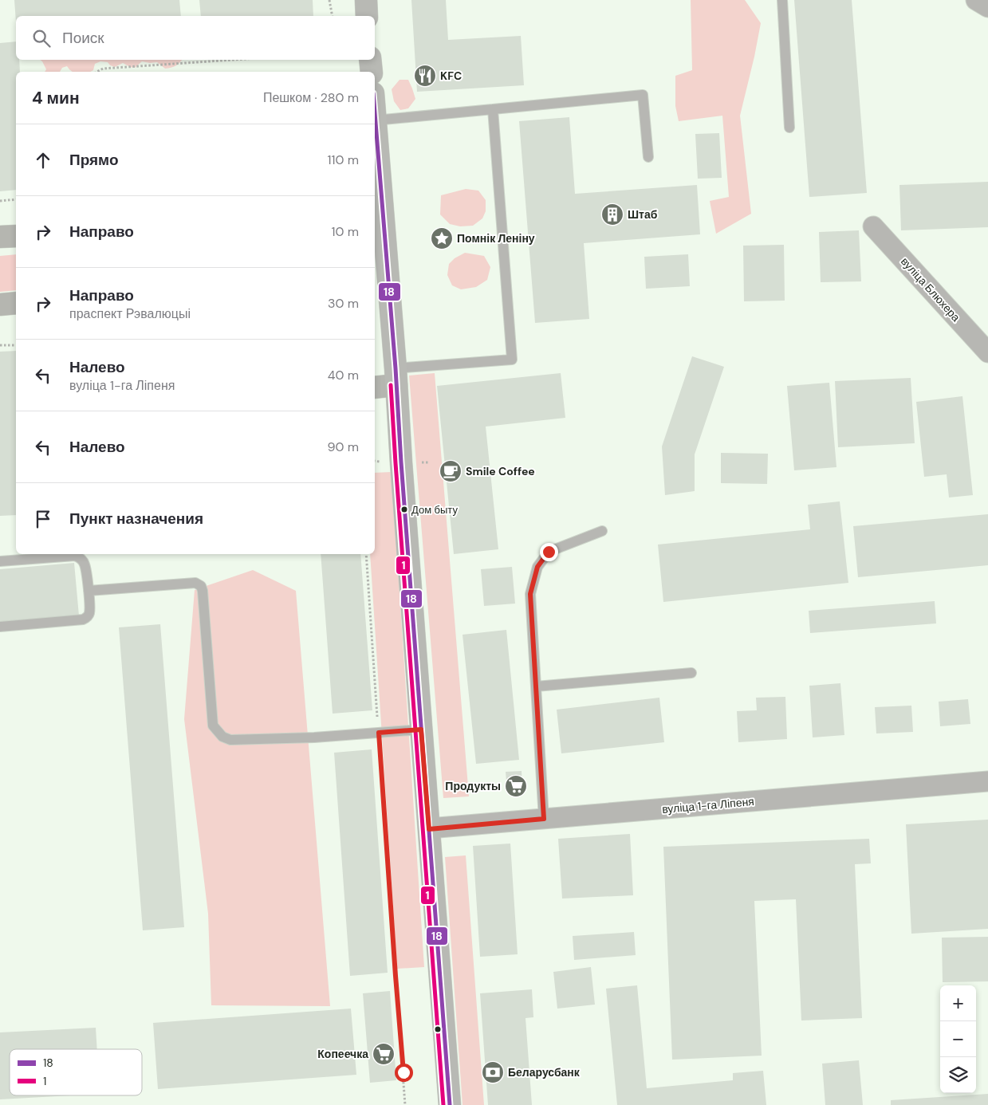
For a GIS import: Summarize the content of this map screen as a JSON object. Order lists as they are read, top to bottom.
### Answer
{
  "streets": {
    "street": ["вуліца Блюхера", "вуліца 1-га Ліпеня"]
  },
  "places": {
    "restaurant": ["KFC"],
    "building": ["Штаб"],
    "place": ["Помнік Леніну"],
    "cafe": ["Smile Coffee"],
    "other": ["Дом быту"],
    "supermarket": ["Продукты", "Копеечка"],
    "bank": ["Беларусбанк"]
  },
  "lines": ["transit line 18", "transit line 1"],
  "legend": ["18", "1"],
  "page": {
    "search": "Поиск",
    "heading": ["4 мин", "Пешком · 280 m"],
    "list": [
      ["Прямо", "110 m"],
      ["Направо", "10 m"],
      ["Направо", "праспект Рэвалюцыі", "30 m"],
      ["Налево", "вуліца 1-га Ліпеня", "40 m"],
      ["Налево", "90 m"],
      "Пункт назначения"
    ],
    "map_buttons": ["+", "−"]
  }
}
